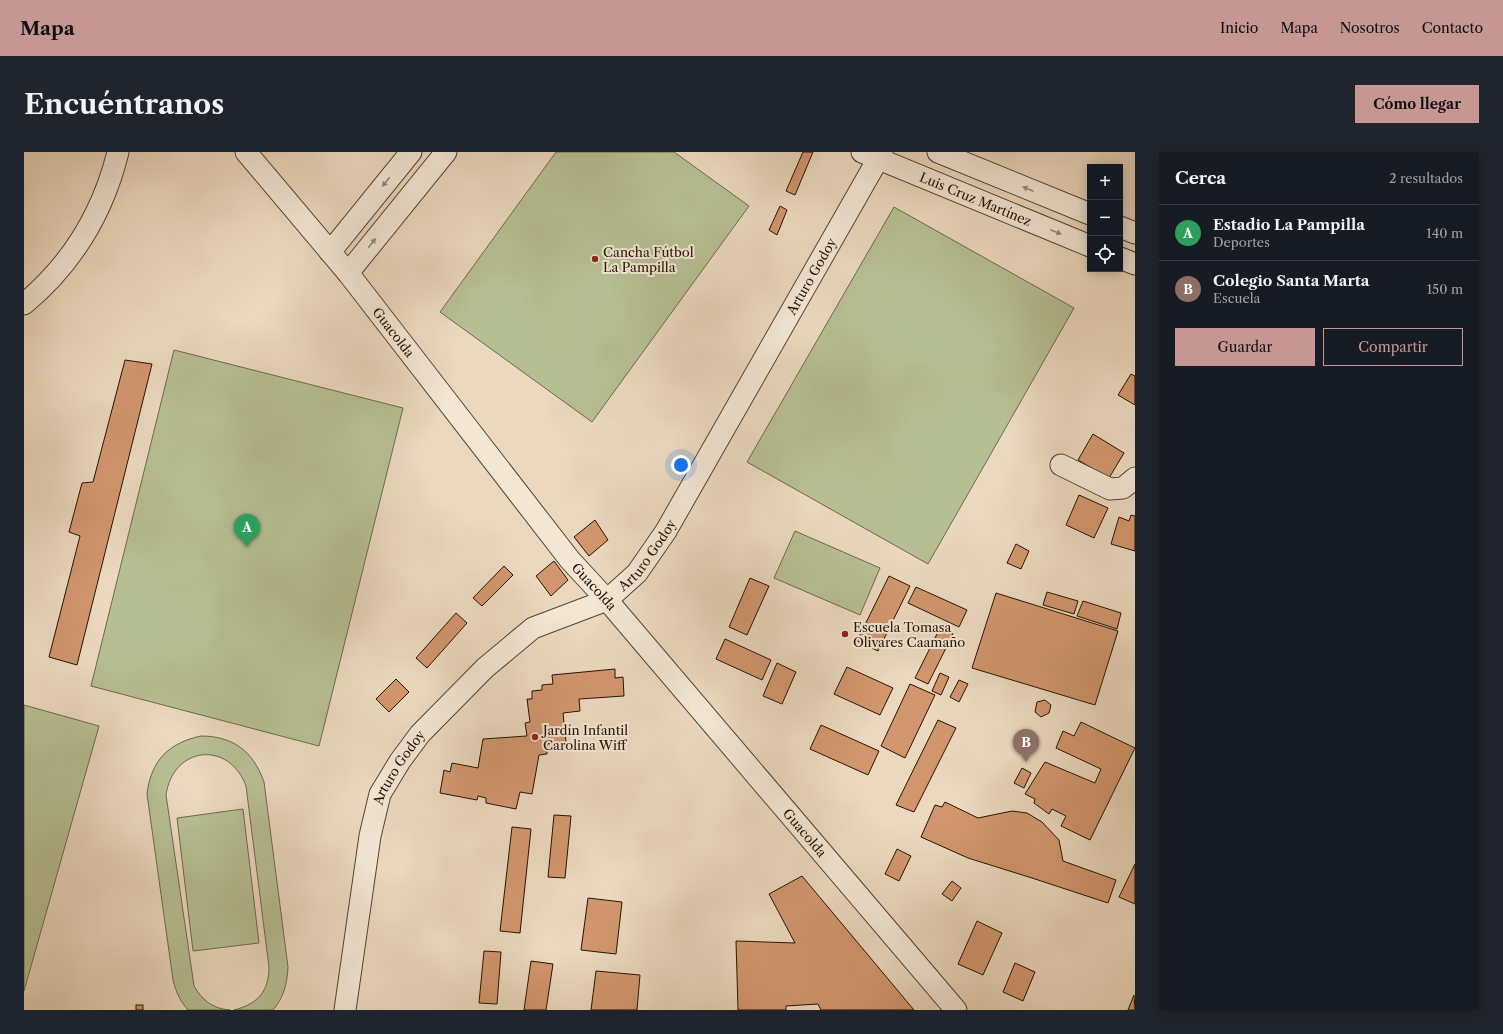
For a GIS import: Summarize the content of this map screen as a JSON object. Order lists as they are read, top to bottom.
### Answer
{
  "streets": {
    "street": ["Luis Cruz Martínez", "Arturo Godoy", "Guacolda"]
  },
  "crossings": [
    ["Luis Cruz Martínez", "Arturo Godoy"],
    ["Arturo Godoy", "Guacolda"]
  ],
  "places": ["Cancha Fútbol La Pampilla", "Escuela Tomasa Olivares Caamaño", "Jardín Infantil Carolina Wiff"],
  "page": {
    "header": "Mapa",
    "nav": [
      "Inicio",
      "Mapa",
      "Nosotros",
      "Contacto"
    ],
    "buttons": [
      "Cómo llegar",
      ["Guardar", "Compartir"]
    ],
    "title": "Encuéntranos",
    "heading": ["Cerca", "2 resultados"],
    "map_buttons": ["+", "−"],
    "list": [
      {
        "mark": "A",
        "name": "Estadio La Pampilla",
        "note": "Deportes",
        "value": "140 m"
      },
      {
        "mark": "B",
        "name": "Colegio Santa Marta",
        "note": "Escuela",
        "value": "150 m"
      }
    ],
    "pins": ["A", "B"]
  }
}
